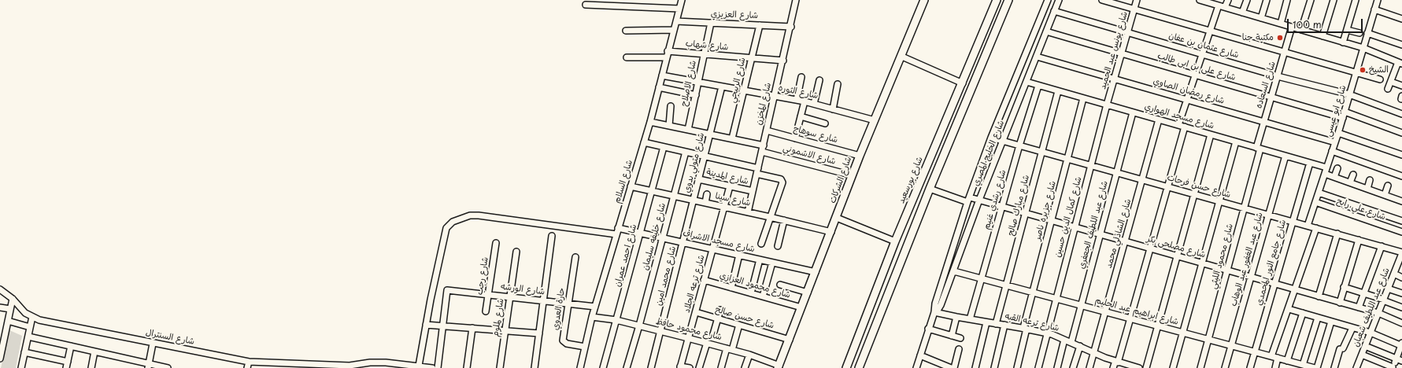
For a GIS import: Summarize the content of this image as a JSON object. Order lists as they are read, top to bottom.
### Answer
{
  "streets": {
    "main road": ["شارع الشركات", "شارع بورسعيد"],
    "street": [
      "شارع العزيزي",
      "شارع شهاب",
      "شارع عثمان بن عفان",
      "شارع يونس عبد الحميد",
      "شارع على بن ابى طالب",
      "شارع الربيجي",
      "شارع الاصلاح",
      "شارع السعاده",
      "شارع رمضان الصاوي",
      "شارع الثوره",
      "شارع المخزن",
      "شارع ابو عيسى",
      "شارع مسجد الهواري",
      "شارع سوهاج",
      "شارع الخليج المصري",
      "شارع الاشموني",
      "شارع متولي بدوي",
      "شارع المدينة",
      "شارع السلام",
      "شارع حسن فرحات",
      "شارع سينا",
      "شارع رشدي غنيم",
      "شارع مبارك صالح",
      "شارع علي رابح",
      "شارع جزيره ناصر",
      "شارع كمال الدين حسين",
      "شارع عبد اللطيف الجعفري",
      "شارع الشاذلي محمد",
      "شارع خليفه سليمان",
      "شارع مسجد الاشراف",
      "شارع مصلحى بكر",
      "شارع احمد عمران",
      "شارع محمود الليثي",
      "شارع عبد الغفور عبد الوهاب",
      "شارع جامع النور المحمدي",
      "شارع رجب",
      "شارع محمد امين",
      "شارع ترعه الجلاد",
      "شارع محمود العزازي",
      "شارع الورشه",
      "شارع عبد اللطيف شعبان",
      "حارة العدوي",
      "شارع ابراهيم عبد الحليم",
      "شارع لملوم",
      "شارع حسن صالح",
      "شارع ترعه القبه",
      "شارع محمود حافظ",
      "شارع السنترال"
    ]
  },
  "crossings": [
    ["شارع العزيزي", "شارع الربيجي"],
    ["شارع العزيزي", "شارع الاصلاح"],
    ["شارع العزيزي", "شارع المخزن"],
    ["شارع العزيزي", "شارع السلام"],
    ["شارع شهاب", "شارع الربيجي"],
    ["شارع شهاب", "شارع الاصلاح"],
    ["شارع شهاب", "شارع المخزن"],
    ["شارع شهاب", "شارع السلام"],
    ["شارع عثمان بن عفان", "شارع يونس عبد الحميد"],
    ["شارع عثمان بن عفان", "شارع السعاده"],
    ["شارع عثمان بن عفان", "شارع ابو عيسى"],
    ["شارع عثمان بن عفان", "شارع الخليج المصري"],
    ["شارع يونس عبد الحميد", "شارع على بن ابى طالب"],
    ["شارع يونس عبد الحميد", "شارع رمضان الصاوي"],
    ["شارع يونس عبد الحميد", "شارع مسجد الهواري"],
    ["شارع يونس عبد الحميد", "شارع كمال الدين حسين"],
    ["شارع على بن ابى طالب", "شارع السعاده"],
    ["شارع على بن ابى طالب", "شارع ابو عيسى"],
    ["شارع على بن ابى طالب", "شارع الخليج المصري"],
    ["شارع الربيجي", "شارع الثوره"],
    ["شارع الاصلاح", "شارع الثوره"],
    ["شارع السعاده", "شارع رمضان الصاوي"],
    ["شارع السعاده", "شارع مسجد الهواري"],
    ["شارع السعاده", "شارع محمود الليثي"],
    ["شارع رمضان الصاوي", "شارع ابو عيسى"],
    ["شارع رمضان الصاوي", "شارع الخليج المصري"],
    ["شارع الثوره", "شارع المخزن"],
    ["شارع الثوره", "شارع متولي بدوي"],
    ["شارع الثوره", "شارع الشركات"],
    ["شارع الثوره", "شارع السلام"],
    ["شارع المخزن", "شارع سوهاج"],
    ["شارع المخزن", "شارع الاشموني"],
    ["شارع المخزن", "شارع المدينة"],
    ["شارع المخزن", "شارع سينا"],
    ["شارع ابو عيسى", "شارع مسجد الهواري"],
    ["شارع ابو عيسى", "شارع حسن فرحات"],
    ["شارع ابو عيسى", "شارع علي رابح"],
    ["شارع مسجد الهواري", "شارع الخليج المصري"],
    ["شارع مسجد الهواري", "شارع رشدي غنيم"],
    ["شارع مسجد الهواري", "شارع مبارك صالح"],
    ["شارع مسجد الهواري", "شارع جزيره ناصر"],
    ["شارع مسجد الهواري", "شارع كمال الدين حسين"],
    ["شارع مسجد الهواري", "شارع عبد اللطيف الجعفري"],
    ["شارع مسجد الهواري", "شارع الشاذلي محمد"],
    ["شارع مسجد الهواري", "شارع محمود الليثي"],
    ["شارع مسجد الهواري", "شارع عبد الغفور عبد الوهاب"],
    ["شارع مسجد الهواري", "شارع جامع النور المحمدي"],
    ["شارع سوهاج", "شارع الشركات"],
    ["شارع الخليج المصري", "شارع حسن فرحات"],
    ["شارع الخليج المصري", "شارع مصلحى بكر"],
    ["شارع الخليج المصري", "شارع ابراهيم عبد الحليم"],
    ["شارع الخليج المصري", "شارع ترعه القبه"],
    ["شارع الاشموني", "شارع الشركات"],
    ["شارع متولي بدوي", "شارع المدينة"],
    ["شارع متولي بدوي", "شارع سينا"],
    ["شارع متولي بدوي", "شارع مسجد الاشراف"],
    ["شارع متولي بدوي", "شارع محمد امين"],
    ["شارع المدينة", "شارع ترعه الجلاد"],
    ["شارع الشركات", "شارع سينا"],
    ["شارع الشركات", "شارع مسجد الاشراف"],
    ["شارع الشركات", "شارع محمود العزازي"],
    ["شارع الشركات", "شارع حسن صالح"],
    ["شارع الشركات", "شارع محمود حافظ"],
    ["شارع السلام", "شارع سينا"],
    ["شارع السلام", "شارع مسجد الاشراف"],
    ["شارع السلام", "شارع الورشه"],
    ["شارع السلام", "حارة العدوي"],
    ["شارع السلام", "شارع محمود حافظ"],
    ["شارع حسن فرحات", "شارع رشدي غنيم"],
    ["شارع حسن فرحات", "شارع مبارك صالح"],
    ["شارع حسن فرحات", "شارع جزيره ناصر"],
    ["شارع حسن فرحات", "شارع كمال الدين حسين"],
    ["شارع حسن فرحات", "شارع عبد اللطيف الجعفري"],
    ["شارع حسن فرحات", "شارع الشاذلي محمد"],
    ["شارع حسن فرحات", "شارع محمود الليثي"],
    ["شارع حسن فرحات", "شارع عبد الغفور عبد الوهاب"],
    ["شارع حسن فرحات", "شارع جامع النور المحمدي"],
    ["شارع حسن فرحات", "شارع عبد اللطيف شعبان"],
    ["شارع سينا", "شارع خليفه سليمان"],
    ["شارع سينا", "شارع احمد عمران"],
    ["شارع سينا", "شارع ترعه الجلاد"],
    ["شارع رشدي غنيم", "شارع مصلحى بكر"],
    ["شارع رشدي غنيم", "شارع ابراهيم عبد الحليم"],
    ["شارع رشدي غنيم", "شارع ترعه القبه"],
    ["شارع مبارك صالح", "شارع مصلحى بكر"],
    ["شارع مبارك صالح", "شارع ابراهيم عبد الحليم"],
    ["شارع مبارك صالح", "شارع ترعه القبه"],
    ["شارع جزيره ناصر", "شارع مصلحى بكر"],
    ["شارع جزيره ناصر", "شارع ابراهيم عبد الحليم"],
    ["شارع جزيره ناصر", "شارع ترعه القبه"],
    ["شارع كمال الدين حسين", "شارع مصلحى بكر"],
    ["شارع كمال الدين حسين", "شارع ابراهيم عبد الحليم"],
    ["شارع كمال الدين حسين", "شارع ترعه القبه"],
    ["شارع عبد اللطيف الجعفري", "شارع مصلحى بكر"],
    ["شارع عبد اللطيف الجعفري", "شارع ابراهيم عبد الحليم"],
    ["شارع عبد اللطيف الجعفري", "شارع ترعه القبه"],
    ["شارع الشاذلي محمد", "شارع مصلحى بكر"],
    ["شارع الشاذلي محمد", "شارع ابراهيم عبد الحليم"],
    ["شارع الشاذلي محمد", "شارع ترعه القبه"],
    ["شارع خليفه سليمان", "شارع مسجد الاشراف"],
    ["شارع خليفه سليمان", "شارع محمود حافظ"],
    ["شارع مسجد الاشراف", "شارع احمد عمران"],
    ["شارع مسجد الاشراف", "شارع محمد امين"],
    ["شارع مسجد الاشراف", "شارع ترعه الجلاد"],
    ["شارع مصلحى بكر", "شارع محمود الليثي"],
    ["شارع مصلحى بكر", "شارع عبد الغفور عبد الوهاب"],
    ["شارع مصلحى بكر", "شارع جامع النور المحمدي"],
    ["شارع مصلحى بكر", "شارع عبد اللطيف شعبان"],
    ["شارع احمد عمران", "شارع محمود حافظ"],
    ["شارع محمود الليثي", "شارع ابراهيم عبد الحليم"],
    ["شارع عبد الغفور عبد الوهاب", "شارع ابراهيم عبد الحليم"],
    ["شارع جامع النور المحمدي", "شارع ابراهيم عبد الحليم"],
    ["شارع رجب", "شارع الورشه"],
    ["شارع محمد امين", "شارع محمود حافظ"],
    ["شارع ترعه الجلاد", "شارع محمود العزازي"],
    ["شارع ترعه الجلاد", "شارع حسن صالح"],
    ["شارع ترعه الجلاد", "شارع محمود حافظ"],
    ["شارع الورشه", "حارة العدوي"],
    ["شارع الورشه", "شارع لملوم"]
  ],
  "places": ["مكتبة جنا", "الشيخ"],
  "scale_bar": "100 m"
}
